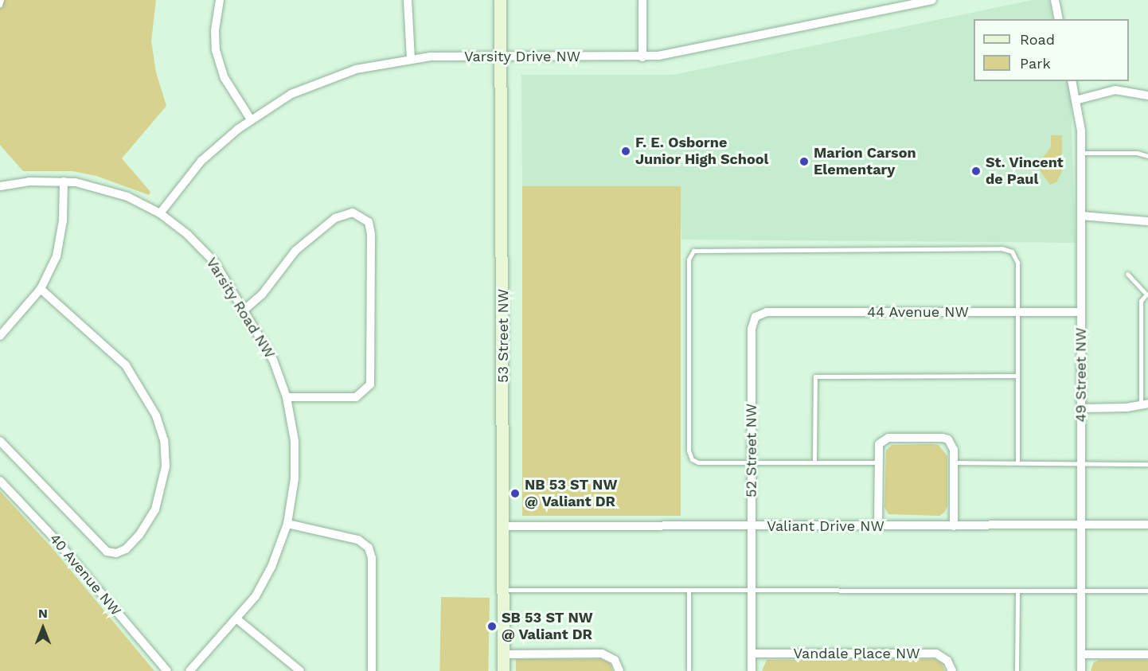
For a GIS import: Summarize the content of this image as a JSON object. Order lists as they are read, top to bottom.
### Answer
{
  "streets": {
    "street": [
      "Varsity Drive NW",
      "Varsity Road NW",
      "44 Avenue NW",
      "53 Street NW",
      "49 Street NW",
      "52 Street NW",
      "Valiant Drive NW",
      "40 Avenue NW",
      "Vandale Place NW"
    ]
  },
  "crossings": [
    ["Varsity Drive NW", "Varsity Road NW"],
    ["Varsity Drive NW", "53 Street NW"],
    ["44 Avenue NW", "49 Street NW"],
    ["44 Avenue NW", "52 Street NW"],
    ["53 Street NW", "Valiant Drive NW"],
    ["49 Street NW", "Valiant Drive NW"],
    ["52 Street NW", "Valiant Drive NW"],
    ["52 Street NW", "Vandale Place NW"]
  ],
  "places": [
    "F. E. Osborne Junior High School",
    "Marion Carson Elementary",
    "St. Vincent de Paul",
    "NB 53 ST NW @ Valiant DR",
    "SB 53 ST NW @ Valiant DR"
  ],
  "legend": ["Road", "Park"],
  "north": "top"
}
